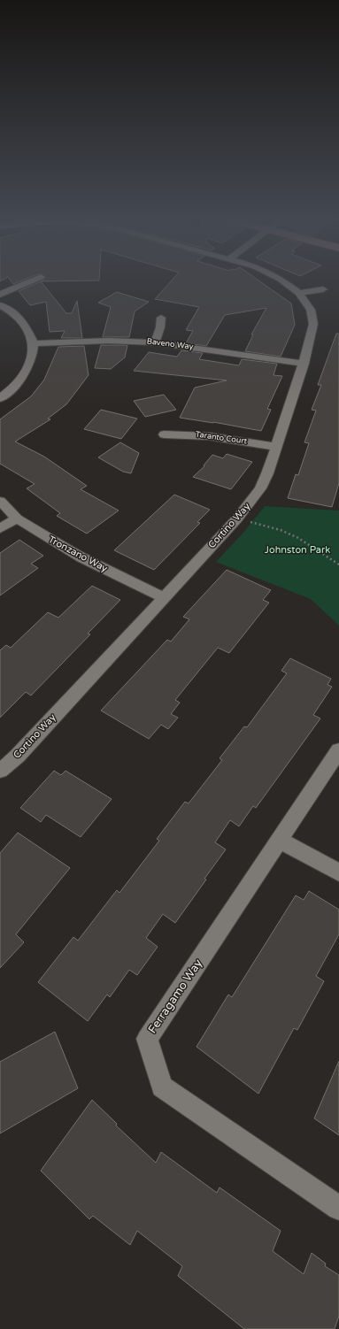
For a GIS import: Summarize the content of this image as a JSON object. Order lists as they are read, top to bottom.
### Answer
{
  "streets": {
    "street": [
      "Baveno Way",
      "Taranto Court",
      "Cortino Way",
      "Tronzano Way",
      "Ferragamo Way"
    ]
  },
  "crossings": [
    ["Baveno Way", "Cortino Way"],
    ["Taranto Court", "Cortino Way"],
    ["Cortino Way", "Tronzano Way"]
  ],
  "parks": ["Johnston Park"]
}
